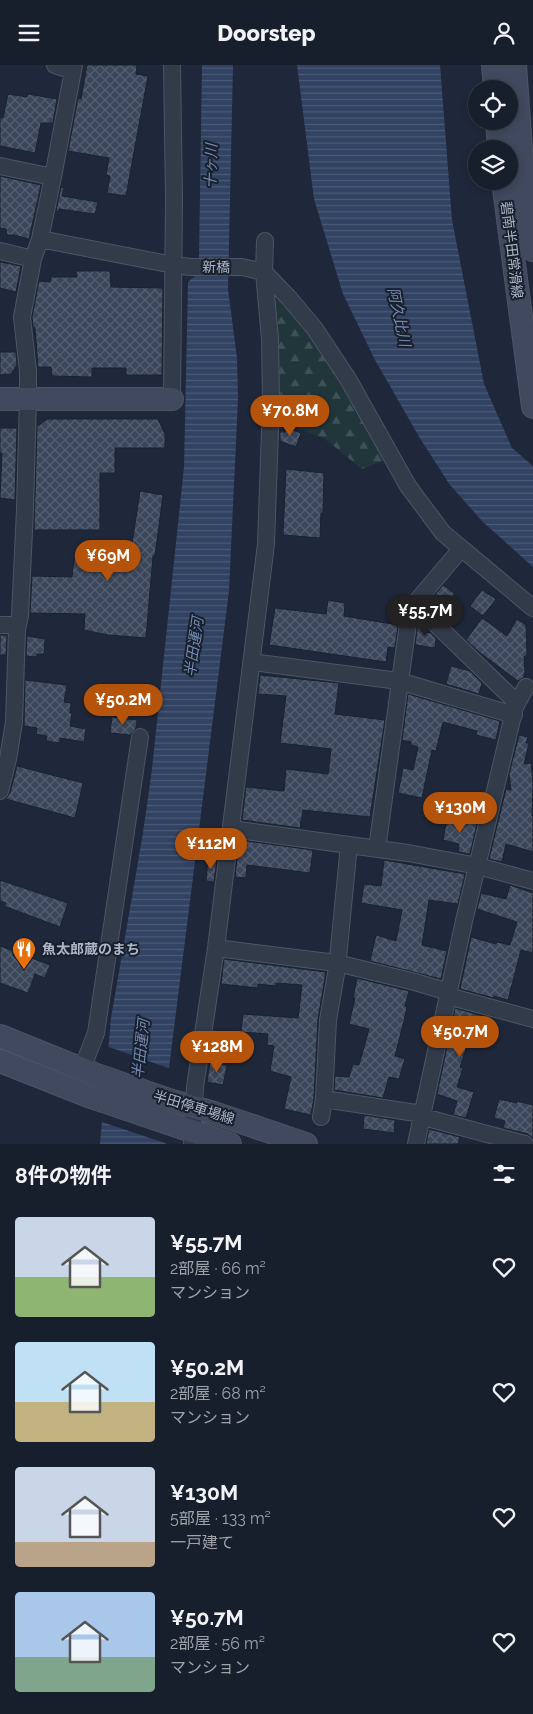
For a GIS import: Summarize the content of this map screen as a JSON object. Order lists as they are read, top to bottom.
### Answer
{
  "streets": {
    "main road": ["碧南半田常滑線", "半田停車場線"],
    "street": ["新橋"]
  },
  "water": ["十ヶ川", "阿久比川", "半田運河"],
  "places": {
    "restaurant": ["魚太郎蔵のまち"]
  },
  "page": {
    "header": "Doorstep",
    "price": [
      "¥70.8M",
      "¥69M",
      "¥55.7M",
      "¥50.2M",
      "¥130M",
      "¥112M",
      "¥50.7M",
      "¥128M"
    ],
    "heading": "8件の物件",
    "list": [
      {
        "name": "¥55.7M",
        "note": "2部屋 · 66 m² · マンション"
      },
      {
        "name": "¥50.2M",
        "note": "2部屋 · 68 m² · マンション"
      },
      {
        "name": "¥130M",
        "note": "5部屋 · 133 m² · 一戸建て"
      },
      {
        "name": "¥50.7M",
        "note": "2部屋 · 56 m² · マンション"
      }
    ]
  }
}
